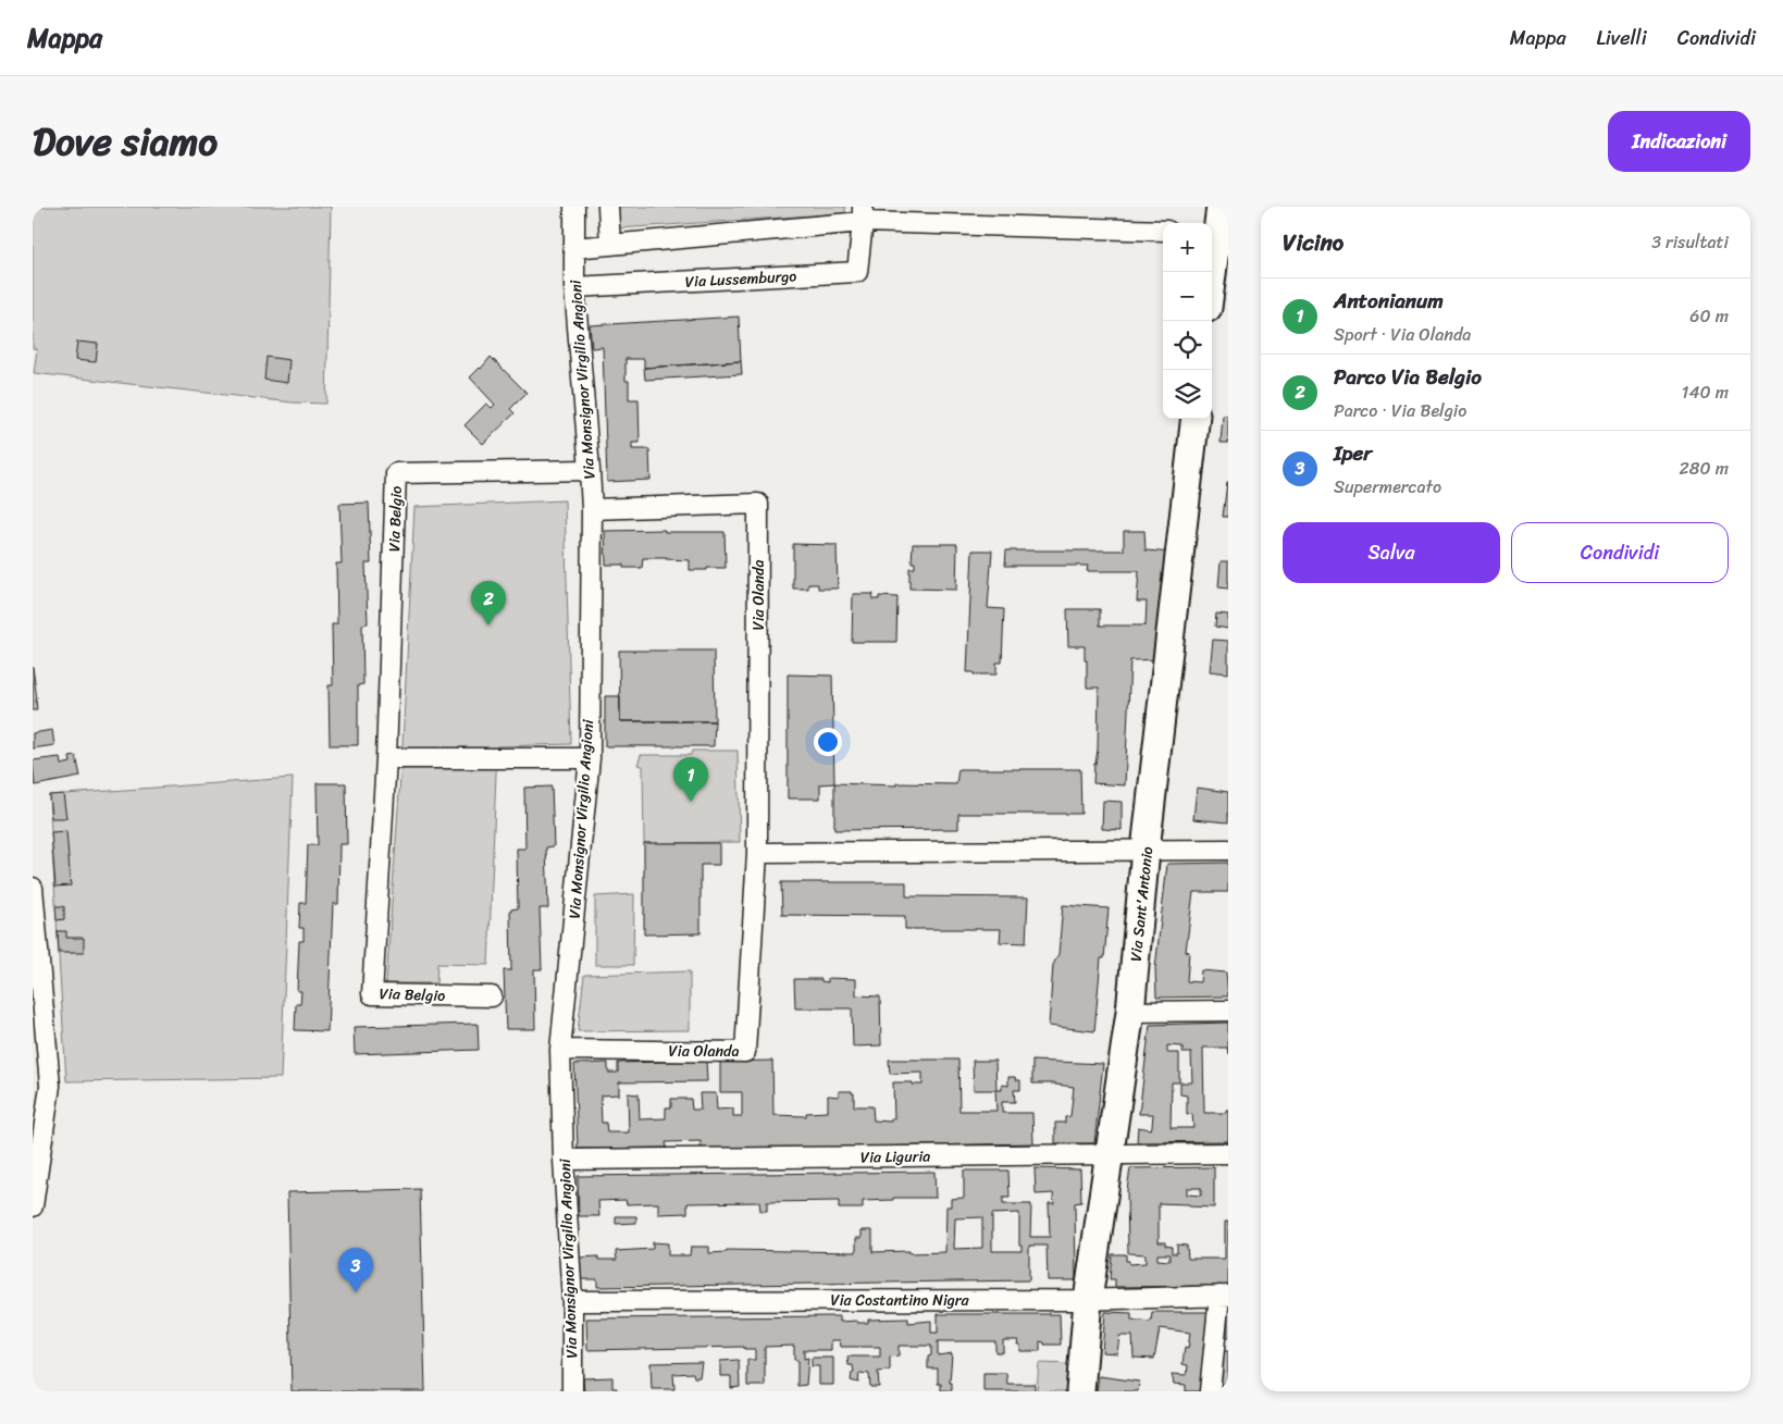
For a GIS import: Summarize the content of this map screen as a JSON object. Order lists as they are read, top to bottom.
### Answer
{
  "streets": {
    "street": [
      "Via Lussemburgo",
      "Via Monsignor Virgilio Angioni",
      "Via Belgio",
      "Via Olanda",
      "Via Sant'Antonio",
      "Via Liguria",
      "Via Costantino Nigra"
    ]
  },
  "crossings": [
    ["Via Lussemburgo", "Via Monsignor Virgilio Angioni"],
    ["Via Monsignor Virgilio Angioni", "Via Belgio"],
    ["Via Monsignor Virgilio Angioni", "Via Olanda"],
    ["Via Monsignor Virgilio Angioni", "Via Liguria"],
    ["Via Monsignor Virgilio Angioni", "Via Costantino Nigra"],
    ["Via Sant'Antonio", "Via Liguria"],
    ["Via Sant'Antonio", "Via Costantino Nigra"]
  ],
  "page": {
    "header": "Mappa",
    "nav": ["Mappa", "Livelli", "Condividi"],
    "title": "Dove siamo",
    "buttons": [
      "Indicazioni",
      ["Salva", "Condividi"]
    ],
    "heading": ["Vicino", "3 risultati"],
    "map_buttons": ["+", "−"],
    "list": [
      {
        "mark": "1",
        "name": "Antonianum",
        "note": "Sport · Via Olanda",
        "value": "60 m"
      },
      {
        "mark": "2",
        "name": "Parco Via Belgio",
        "note": "Parco · Via Belgio",
        "value": "140 m"
      },
      {
        "mark": "3",
        "name": "Iper",
        "note": "Supermercato",
        "value": "280 m"
      }
    ],
    "pins": ["2", "1", "3"]
  }
}
